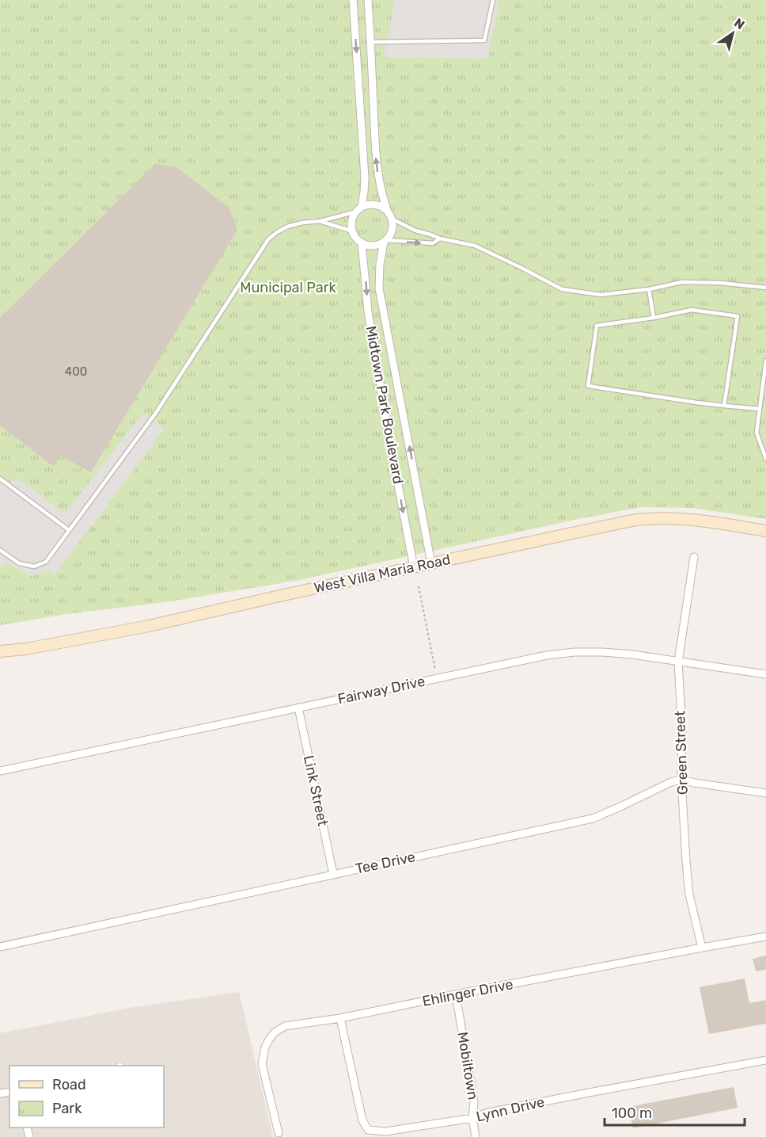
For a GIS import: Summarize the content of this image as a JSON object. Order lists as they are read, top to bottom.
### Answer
{
  "streets": {
    "main road": ["West Villa Maria Road"],
    "street": [
      "Midtown Park Boulevard",
      "Fairway Drive",
      "Green Street",
      "Link Street",
      "Tee Drive",
      "Ehlinger Drive",
      "Mobiltown",
      "Lynn Drive"
    ]
  },
  "crossings": [
    ["Midtown Park Boulevard", "West Villa Maria Road"],
    ["Fairway Drive", "Green Street"],
    ["Fairway Drive", "Link Street"],
    ["Green Street", "Tee Drive"],
    ["Green Street", "Ehlinger Drive"],
    ["Link Street", "Tee Drive"],
    ["Ehlinger Drive", "Mobiltown"],
    ["Ehlinger Drive", "Lynn Drive"],
    ["Mobiltown", "Lynn Drive"]
  ],
  "parks": ["Municipal Park"],
  "house_numbers": ["400"],
  "legend": ["Road", "Park"],
  "scale_bar": "100 m",
  "north": "top right"
}
